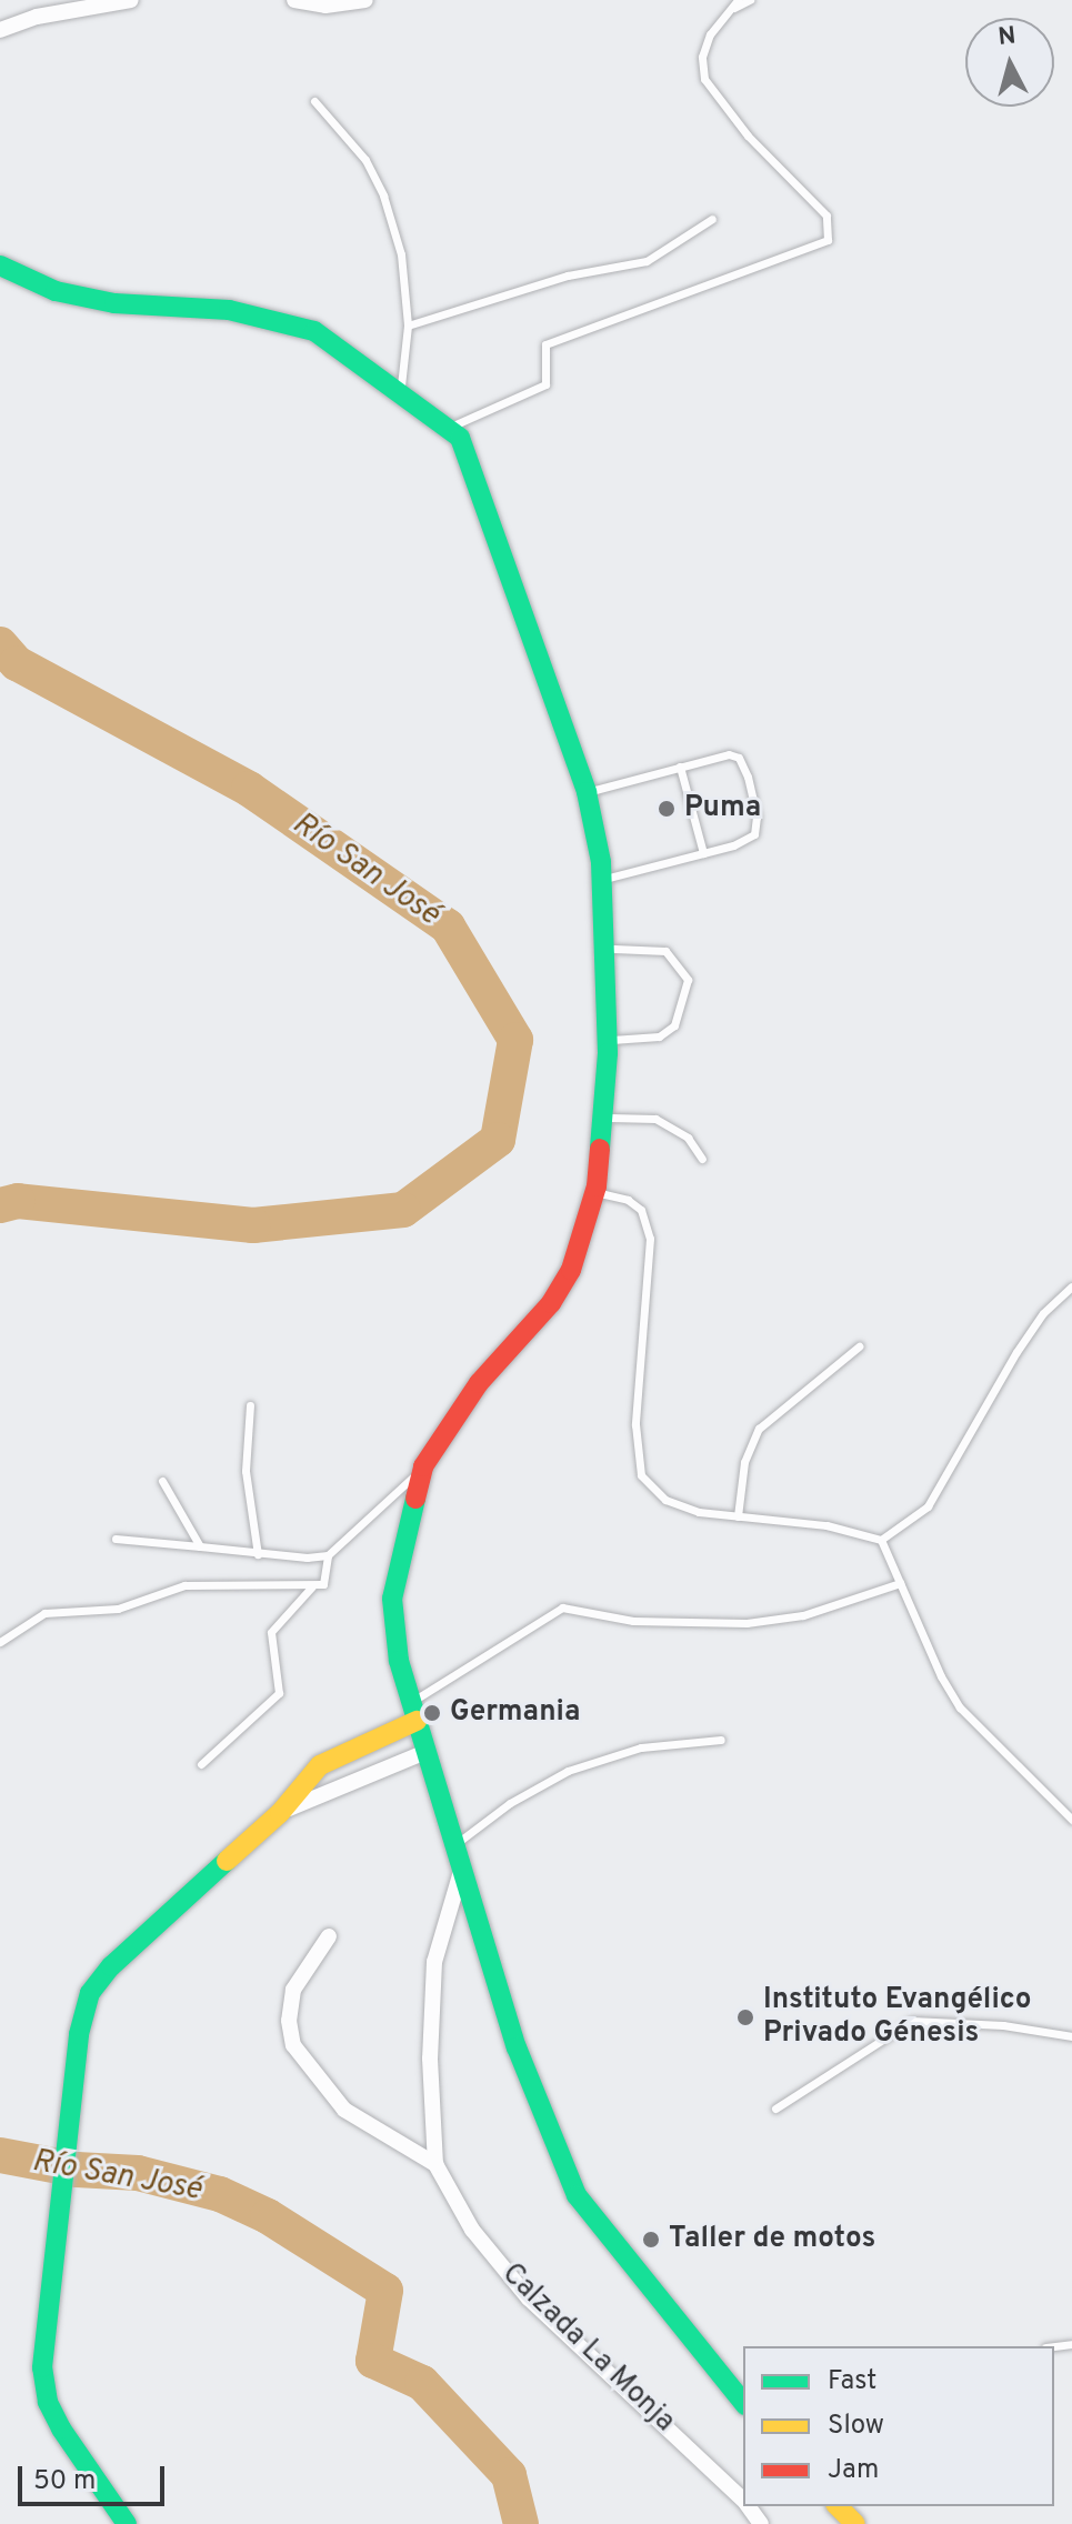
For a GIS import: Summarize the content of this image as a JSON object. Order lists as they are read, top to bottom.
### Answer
{
  "streets": {
    "street": ["Calzada La Monja"]
  },
  "water": ["Río San José"],
  "places": [
    "Puma",
    "Germania",
    "Instituto Evangélico Privado Génesis",
    "Taller de motos"
  ],
  "legend": ["Fast", "Slow", "Jam"],
  "scale_bar": "50 m",
  "north": "top"
}
